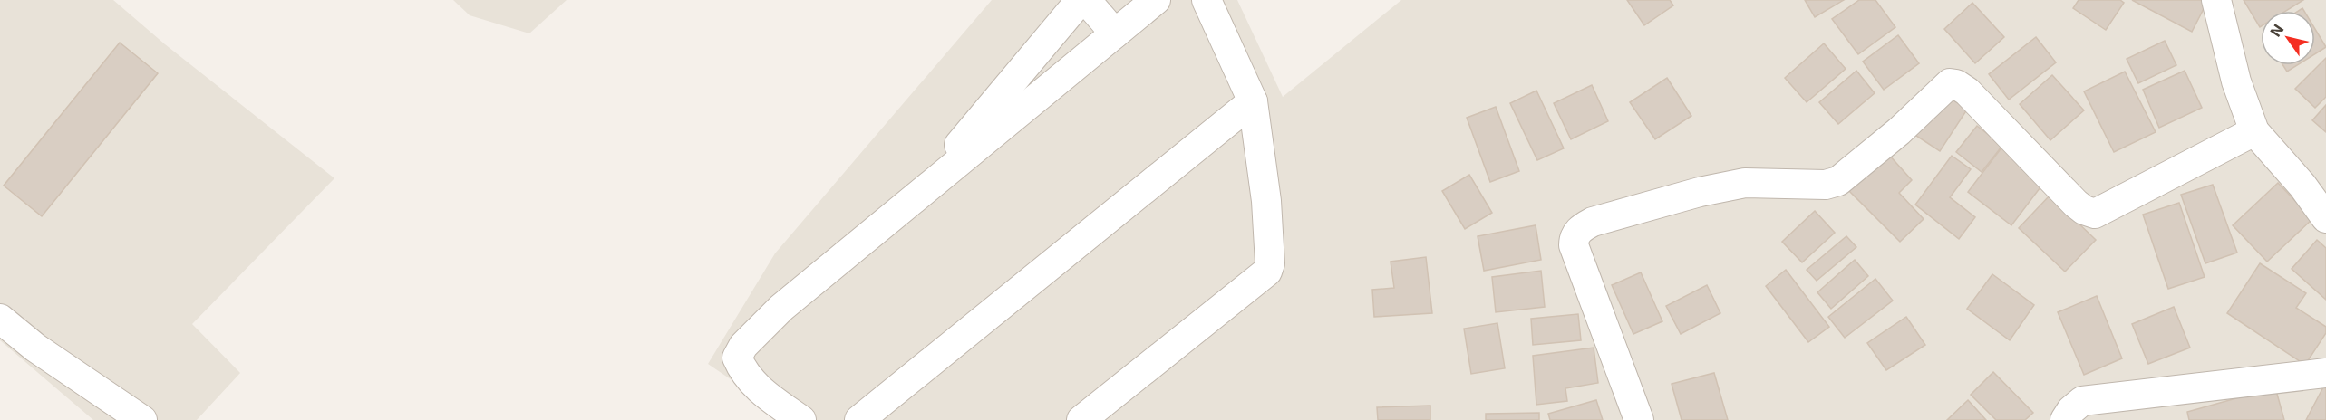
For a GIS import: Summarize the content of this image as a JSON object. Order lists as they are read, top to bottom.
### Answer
{
  "north": "top left"
}
